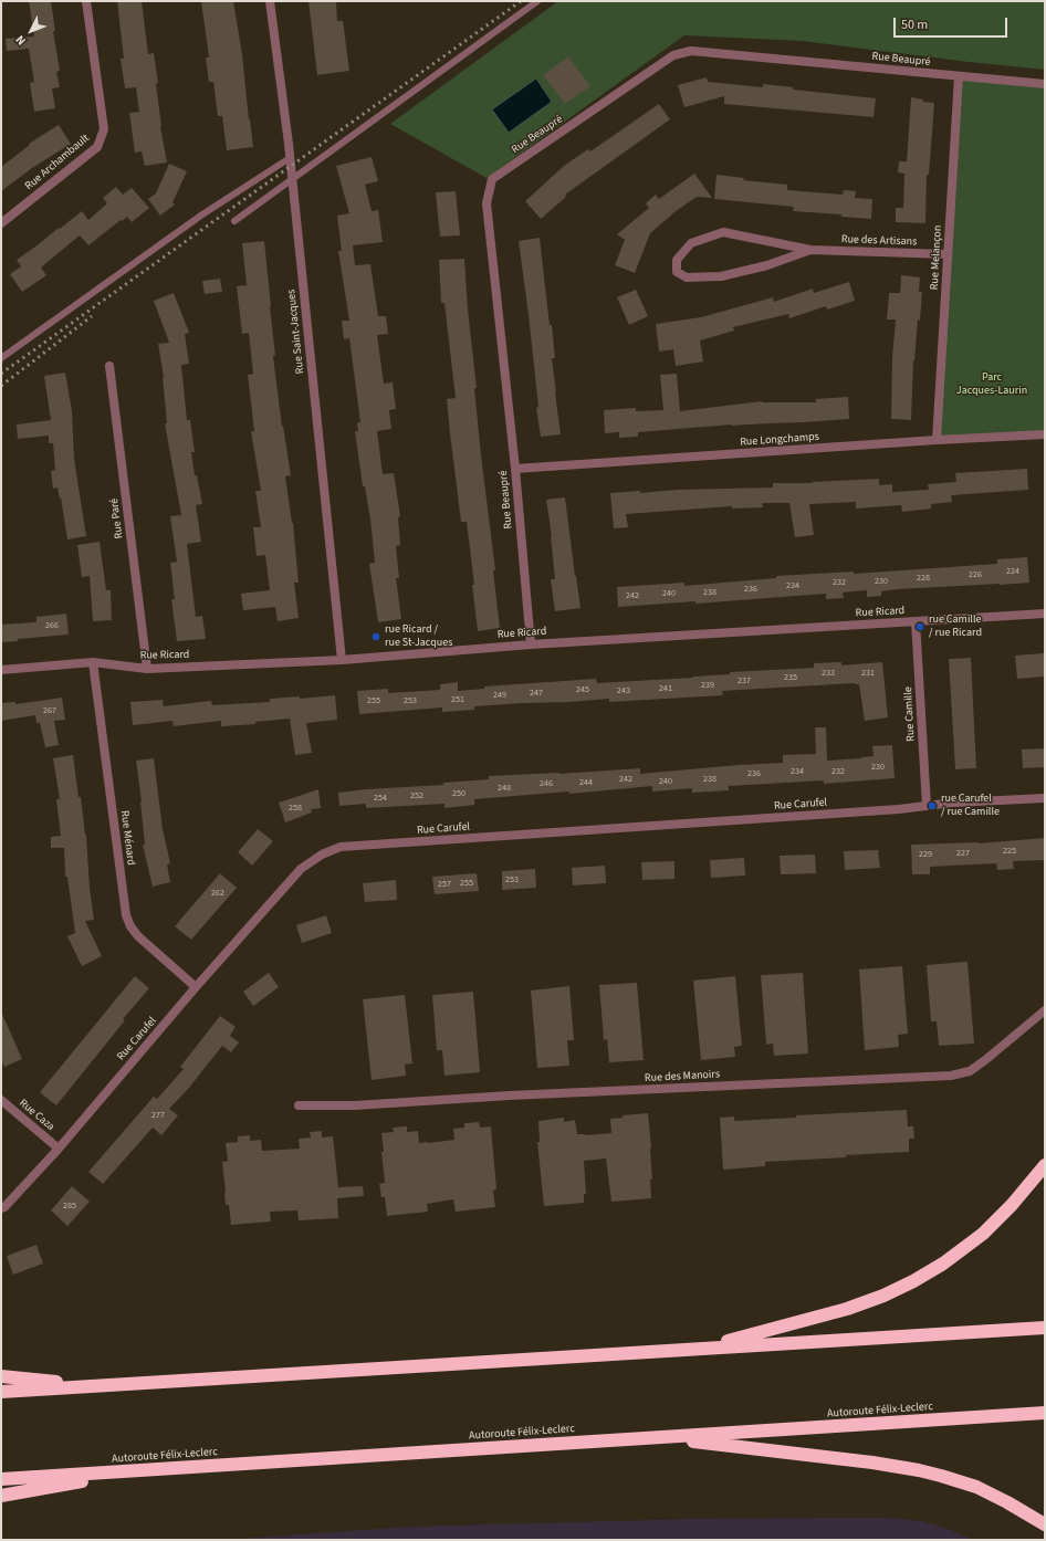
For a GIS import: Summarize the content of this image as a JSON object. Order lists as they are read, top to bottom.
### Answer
{
  "streets": {
    "highway": ["Autoroute Félix-Leclerc"],
    "street": [
      "Rue Beaupré",
      "Rue Archambault",
      "Rue des Artisans",
      "Rue Melançon",
      "Rue Saint-Jacques",
      "Rue Longchamps",
      "Rue Paré",
      "Rue Ricard",
      "Rue Camille",
      "Rue Carufel",
      "Rue Ménard",
      "Rue des Manoirs",
      "Rue Caza"
    ]
  },
  "crossings": [
    ["Rue Beaupré", "Rue Melançon"],
    ["Rue Beaupré", "Rue Longchamps"],
    ["Rue Beaupré", "Rue Ricard"],
    ["Rue des Artisans", "Rue Melançon"],
    ["Rue Melançon", "Rue Longchamps"],
    ["Rue Saint-Jacques", "Rue Ricard"],
    ["Rue Paré", "Rue Ricard"],
    ["Rue Ricard", "Rue Camille"],
    ["Rue Ricard", "Rue Ménard"],
    ["Rue Camille", "Rue Carufel"],
    ["Rue Carufel", "Rue Ménard"],
    ["Rue Carufel", "Rue Caza"]
  ],
  "parks": ["Parc Jacques-Laurin"],
  "places": ["rue Camille / rue Ricard", "rue Ricard / rue St-Jacques", "rue Carufel / rue Camille"],
  "house_numbers": [
    "224",
    "226",
    "228",
    "230",
    "232",
    "234",
    "236",
    "238",
    "240",
    "242",
    "266",
    "233",
    "231",
    "235",
    "237",
    "239",
    "241",
    "245",
    "243",
    "247",
    "249",
    "251",
    "255",
    "253",
    "267",
    "230",
    "234",
    "232",
    "236",
    "242",
    "238",
    "240",
    "244",
    "246",
    "248",
    "250",
    "252",
    "254",
    "258",
    "225",
    "227",
    "229",
    "253",
    "255",
    "257",
    "262",
    "277",
    "285"
  ],
  "scale_bar": "50 m",
  "north": "bottom left"
}
